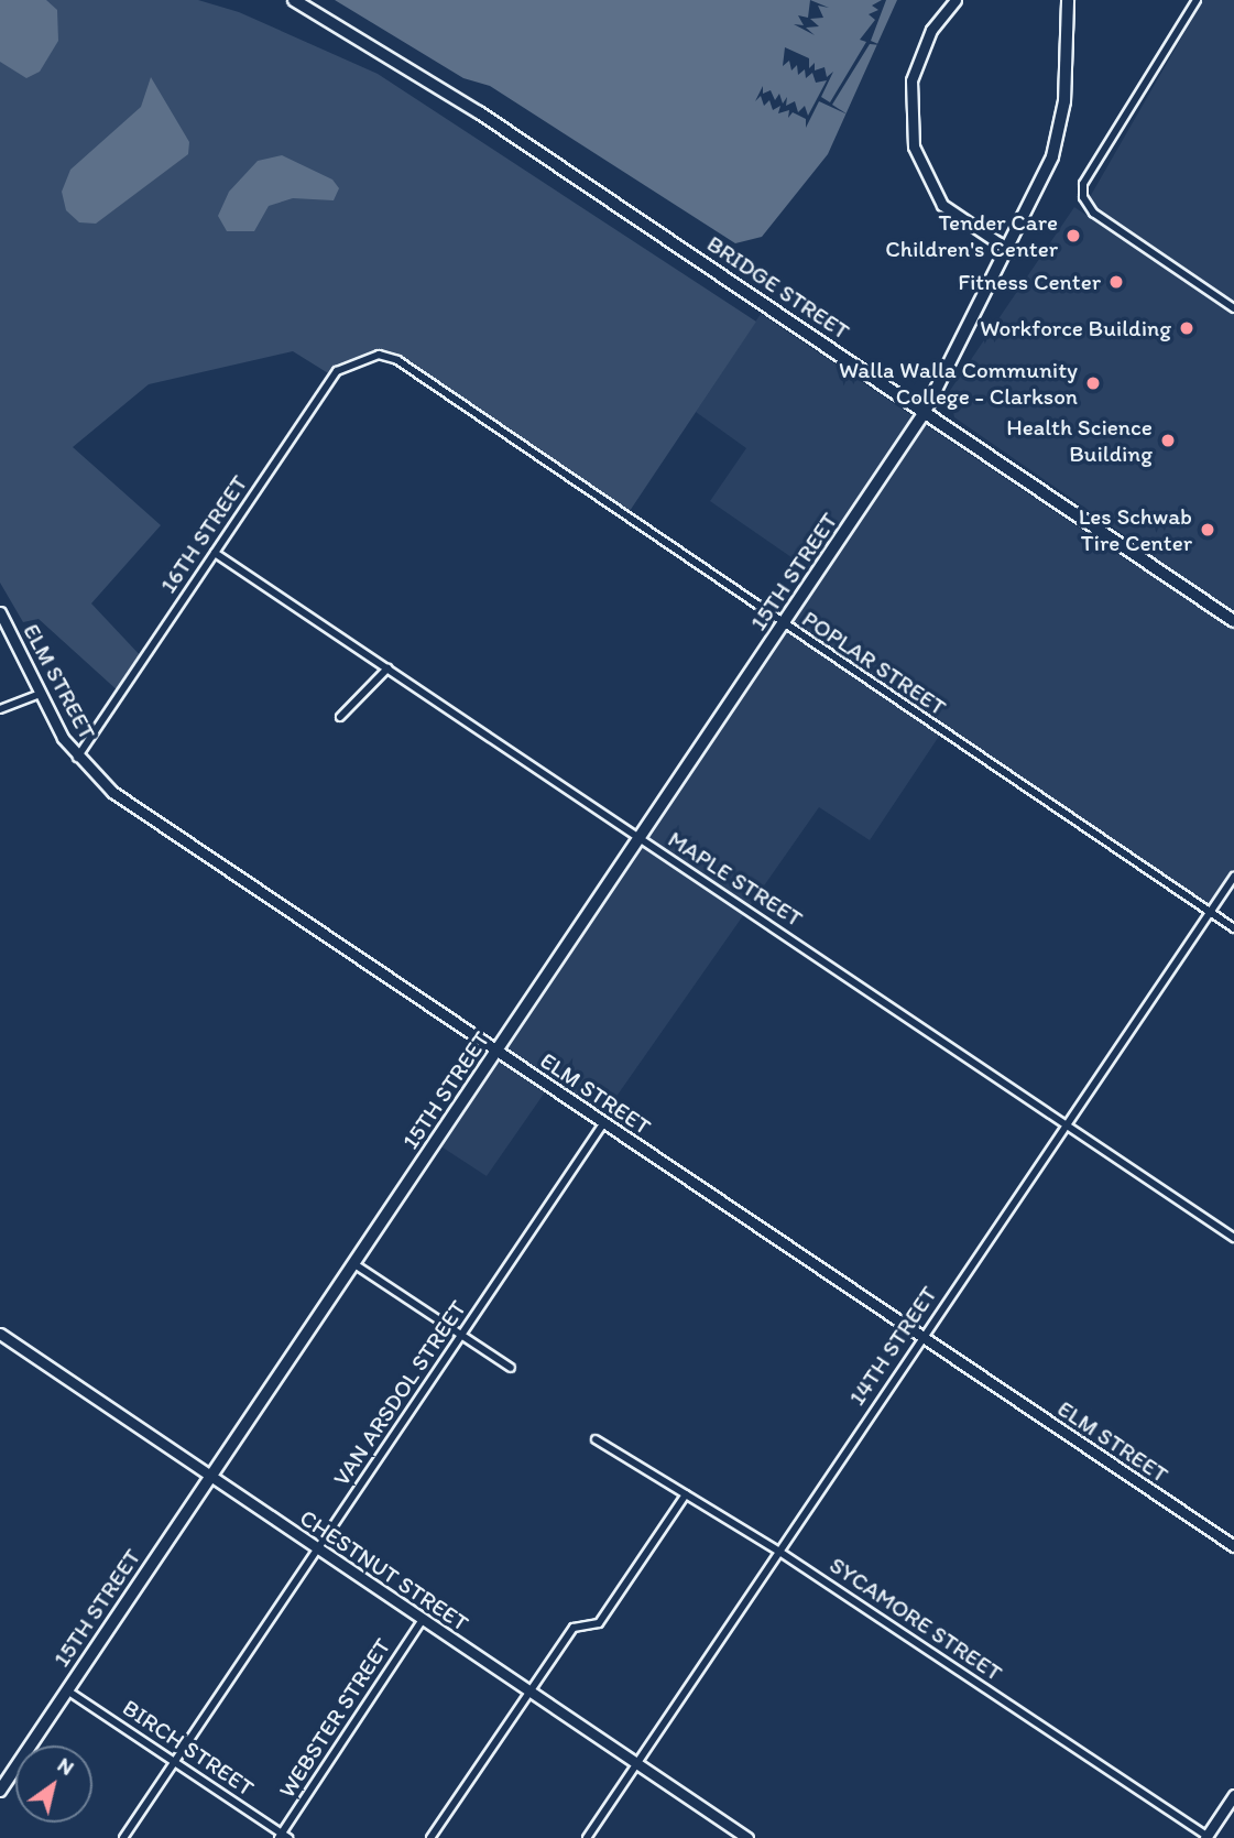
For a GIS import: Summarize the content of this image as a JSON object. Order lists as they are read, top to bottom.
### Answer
{
  "streets": {
    "highway": ["BRIDGE STREET"],
    "main road": ["15TH STREET", "ELM STREET", "CHESTNUT STREET"],
    "street": [
      "16TH STREET",
      "POPLAR STREET",
      "MAPLE STREET",
      "14TH STREET",
      "VAN ARSDOL STREET",
      "SYCAMORE STREET",
      "WEBSTER STREET",
      "BIRCH STREET"
    ]
  },
  "crossings": [
    ["BRIDGE STREET", "15TH STREET"],
    ["16TH STREET", "POPLAR STREET"],
    ["16TH STREET", "ELM STREET"],
    ["16TH STREET", "MAPLE STREET"],
    ["15TH STREET", "POPLAR STREET"],
    ["15TH STREET", "ELM STREET"],
    ["15TH STREET", "MAPLE STREET"],
    ["15TH STREET", "CHESTNUT STREET"],
    ["15TH STREET", "BIRCH STREET"],
    ["POPLAR STREET", "14TH STREET"],
    ["ELM STREET", "14TH STREET"],
    ["ELM STREET", "VAN ARSDOL STREET"],
    ["MAPLE STREET", "14TH STREET"],
    ["14TH STREET", "CHESTNUT STREET"],
    ["14TH STREET", "SYCAMORE STREET"],
    ["VAN ARSDOL STREET", "CHESTNUT STREET"],
    ["VAN ARSDOL STREET", "BIRCH STREET"],
    ["CHESTNUT STREET", "WEBSTER STREET"],
    ["WEBSTER STREET", "BIRCH STREET"]
  ],
  "places": [
    "Tender Care Children's Center",
    "Fitness Center",
    "Workforce Building",
    "Walla Walla Community College - Clarkson",
    "Health Science Building",
    "Les Schwab Tire Center"
  ],
  "north": "top right"
}
